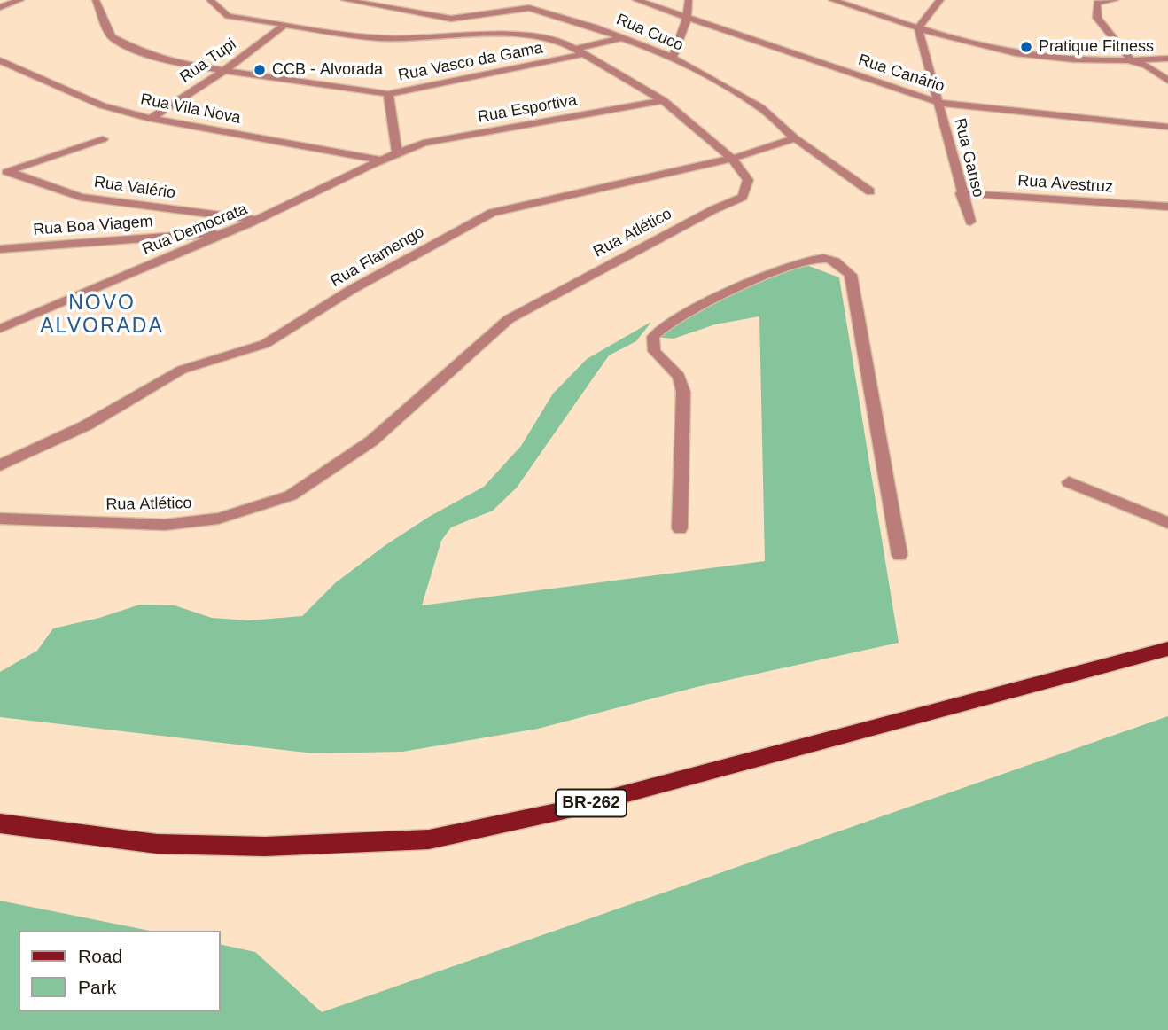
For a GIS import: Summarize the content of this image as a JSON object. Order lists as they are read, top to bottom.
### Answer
{
  "streets": {
    "main road": ["BR-262"],
    "street": [
      "Rua Cuco",
      "Rua Tupi",
      "Rua Vasco da Gama",
      "Rua Canário",
      "Rua Vila Nova",
      "Rua Esportiva",
      "Rua Ganso",
      "Rua Avestruz",
      "Rua Valério",
      "Rua Boa Viagem",
      "Rua Democrata",
      "Rua Atlético",
      "Rua Flamengo"
    ]
  },
  "crossings": [
    ["Rua Cuco", "Rua Vasco da Gama"],
    ["Rua Cuco", "Rua Flamengo"],
    ["Rua Tupi", "Rua Vasco da Gama"],
    ["Rua Tupi", "Rua Vila Nova"],
    ["Rua Tupi", "Rua Atlético"],
    ["Rua Vasco da Gama", "Rua Atlético"],
    ["Rua Canário", "Rua Ganso"],
    ["Rua Vila Nova", "Rua Democrata"],
    ["Rua Esportiva", "Rua Democrata"],
    ["Rua Esportiva", "Rua Atlético"],
    ["Rua Ganso", "Rua Avestruz"],
    ["Rua Valério", "Rua Democrata"],
    ["Rua Boa Viagem", "Rua Democrata"],
    ["Rua Atlético", "Rua Flamengo"]
  ],
  "districts": ["NOVO ALVORADA"],
  "places": ["Pratique Fitness", "CCB - Alvorada"],
  "legend": ["Road", "Park"]
}
